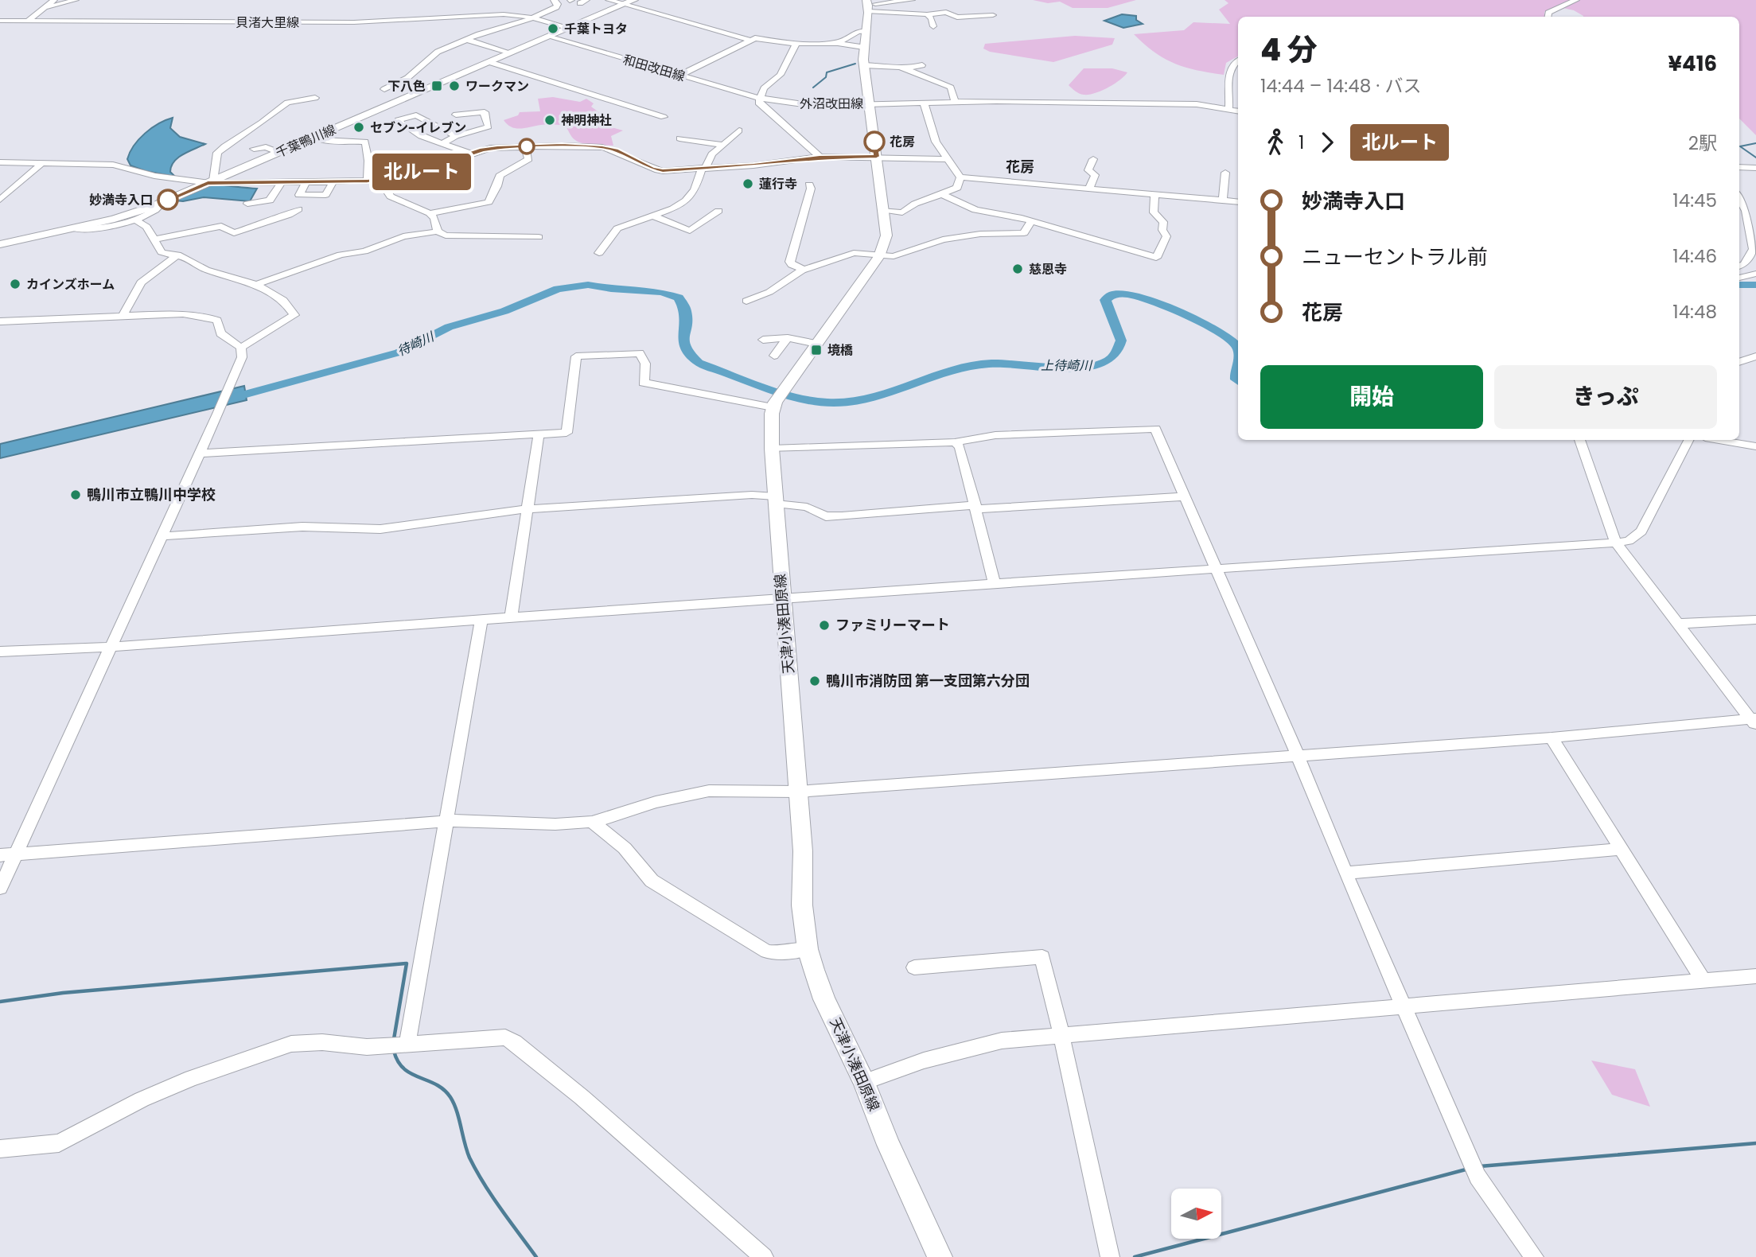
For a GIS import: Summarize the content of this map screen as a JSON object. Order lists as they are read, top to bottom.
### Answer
{
  "streets": {
    "main road": ["千葉鴨川線", "天津小湊田原線"],
    "street": ["貝渚大里線", "和田改田線", "外沼改田線"]
  },
  "crossings": [
    ["貝渚大里線", "千葉鴨川線"],
    ["和田改田線", "外沼改田線"],
    ["和田改田線", "千葉鴨川線"]
  ],
  "districts": ["花房"],
  "water": ["待崎川", "上待崎川"],
  "places": {
    "other": [
      "千葉トヨタ",
      "ワークマン",
      "神明神社",
      "セブン-イレブン",
      "花房",
      "蓮行寺",
      "妙満寺入口",
      "慈恩寺",
      "カインズホーム",
      "鴨川市立鴨川中学校",
      "ファミリーマート",
      "鴨川市消防団 第一支団第六分団"
    ],
    "transit": ["下八色", "境橋"]
  },
  "lines": ["bus line 北ルート"],
  "north": "right",
  "page": {
    "on_map": "北ルート",
    "heading": ["4 分", "14:44 – 14:48 · バス", "¥416"],
    "legs": ["1", "北ルート", "2駅"],
    "list": [
      {
        "name": "妙満寺入口",
        "value": "14:45"
      },
      {
        "name": "ニューセントラル前",
        "value": "14:46"
      },
      {
        "name": "花房",
        "value": "14:48"
      }
    ],
    "buttons": ["開始", "きっぷ"]
  }
}
